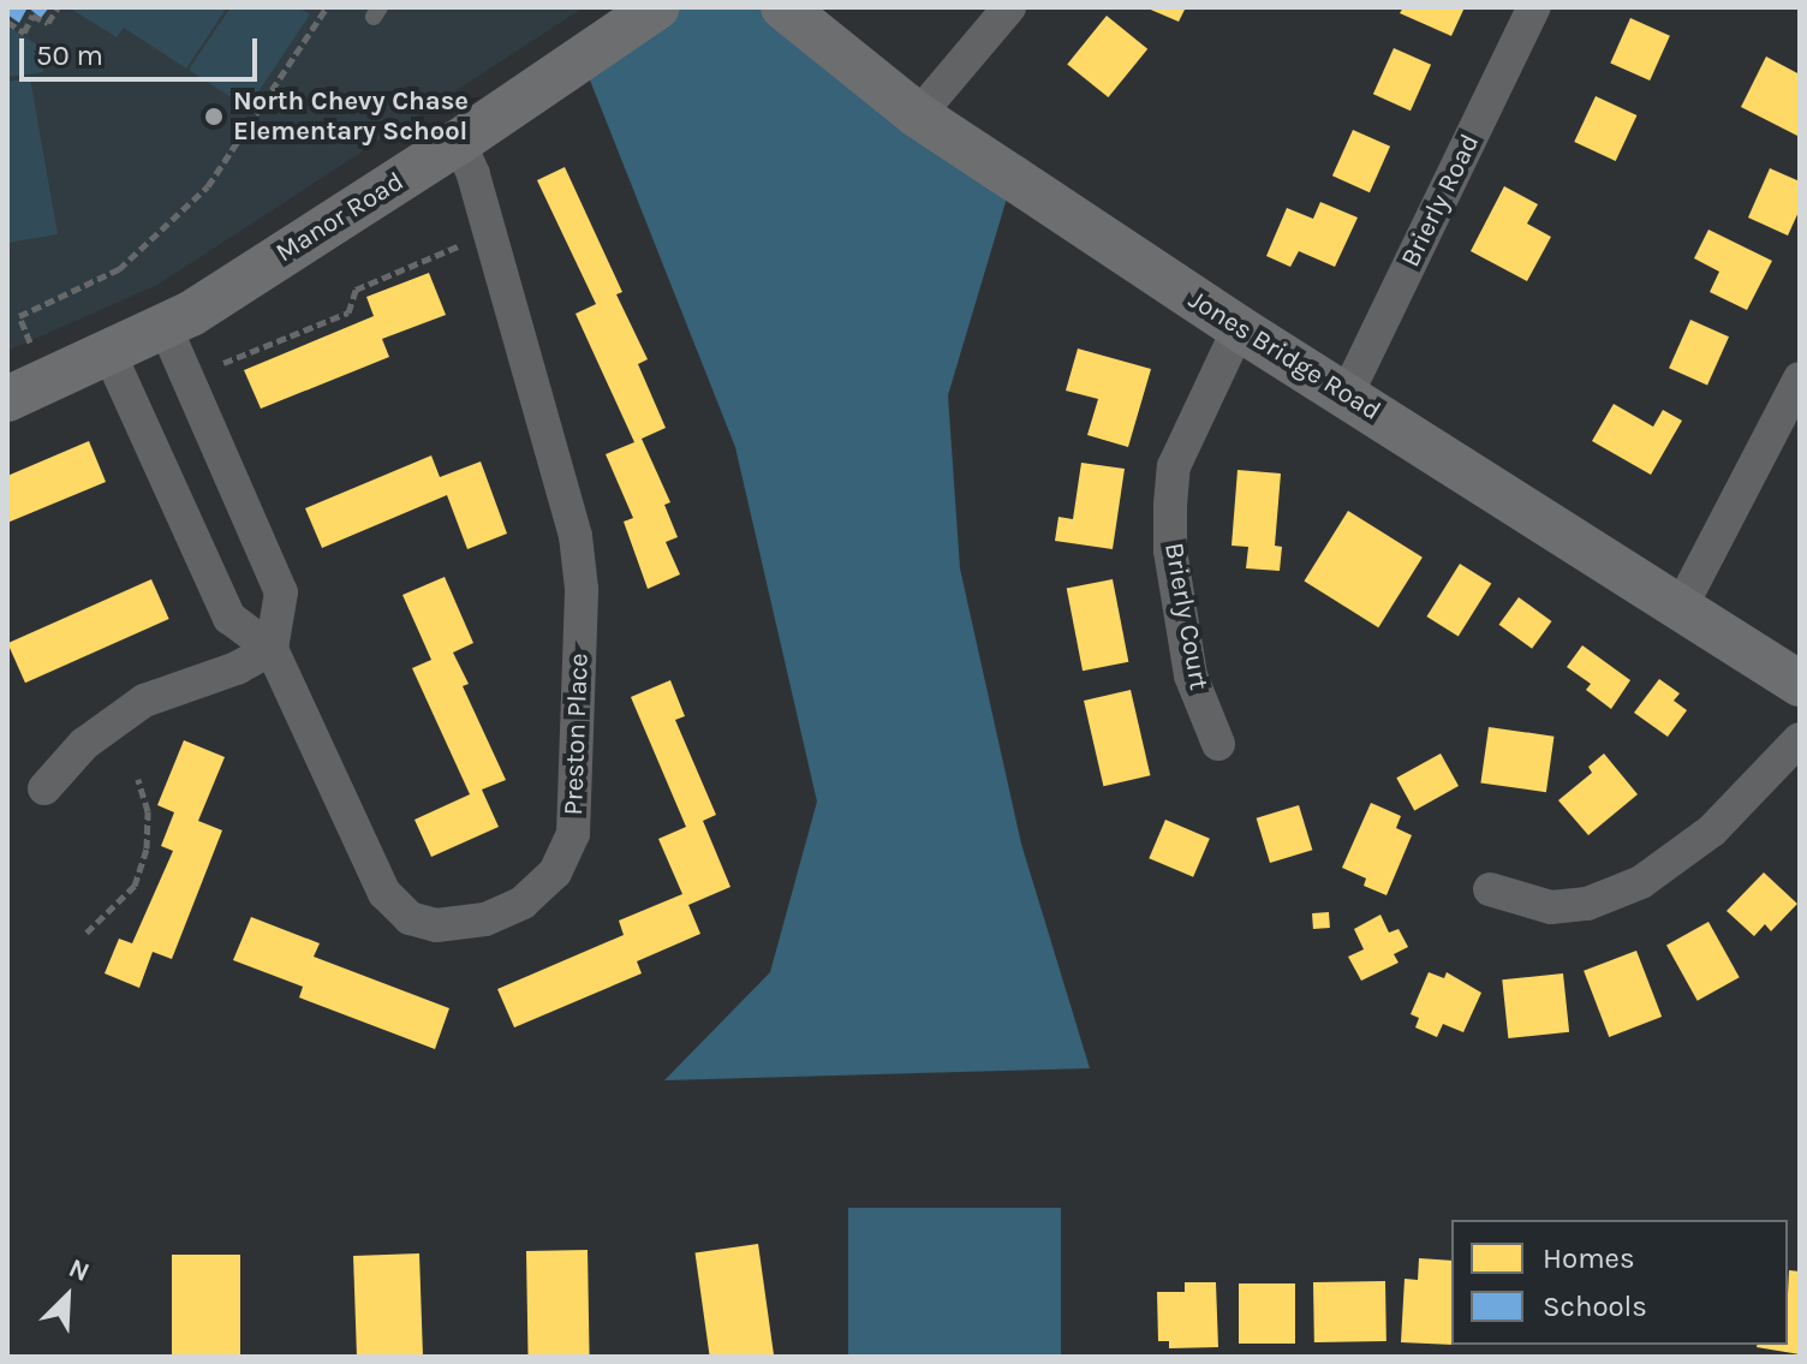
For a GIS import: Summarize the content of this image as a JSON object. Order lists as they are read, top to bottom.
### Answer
{
  "streets": {
    "main road": ["Manor Road", "Jones Bridge Road"],
    "street": ["Brierly Road", "Brierly Court", "Preston Place"]
  },
  "crossings": [
    ["Brierly Road", "Jones Bridge Road"],
    ["Manor Road", "Preston Place"],
    ["Jones Bridge Road", "Brierly Court"]
  ],
  "places": ["North Chevy Chase Elementary School"],
  "legend": ["Homes", "Schools"],
  "scale_bar": "50 m",
  "north": "top right"
}
